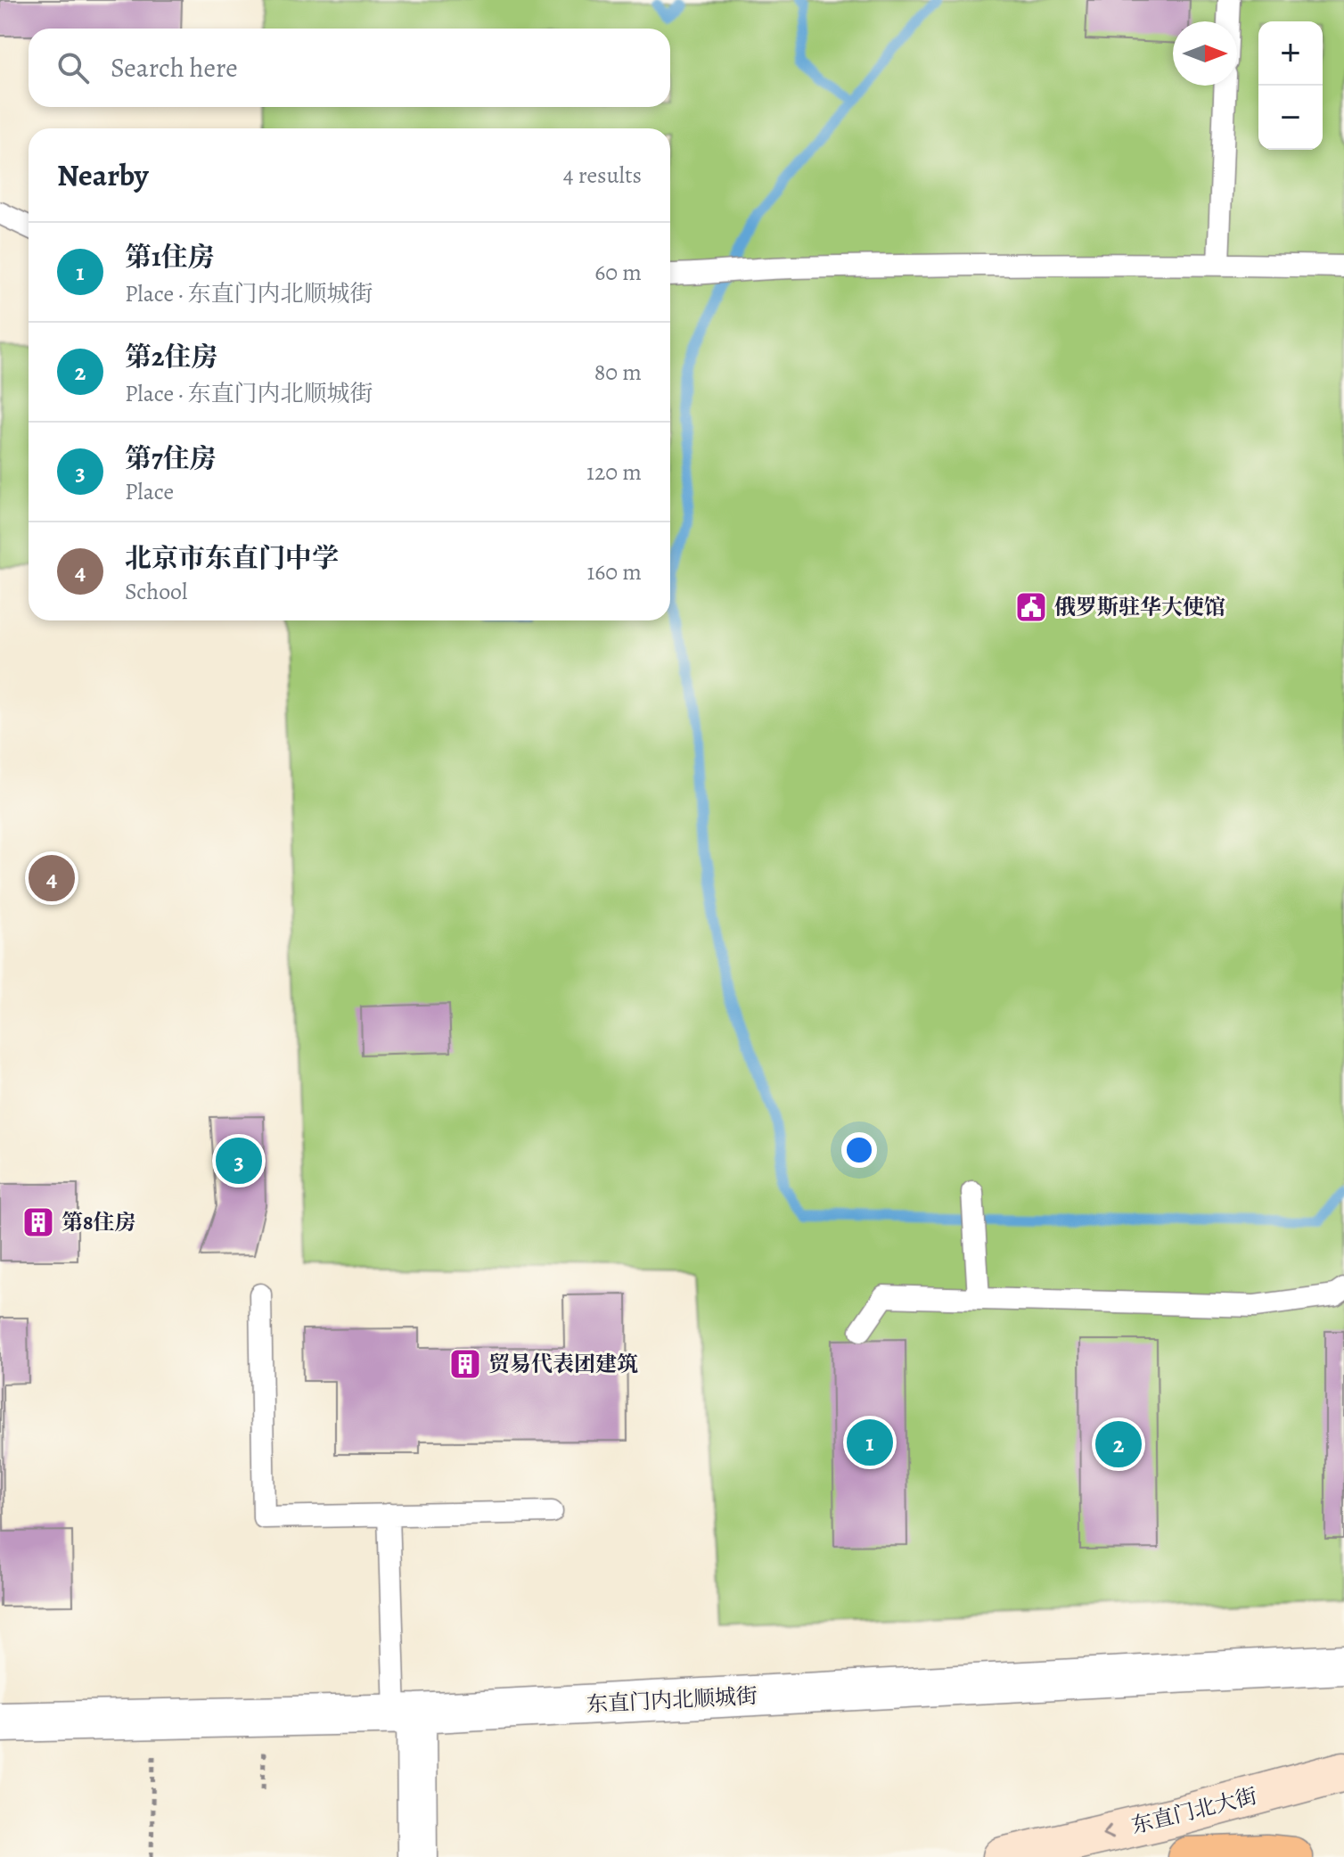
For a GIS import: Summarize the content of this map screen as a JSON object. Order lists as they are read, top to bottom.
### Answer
{
  "streets": {
    "street": ["东直门内北顺城街", "东直门北大街"]
  },
  "one_way": ["东直门北大街"],
  "places": {
    "public building": ["俄罗斯驻华大使馆"],
    "building": ["第8住房", "贸易代表团建筑"]
  },
  "north": "right",
  "page": {
    "map_buttons": ["+", "−"],
    "search": "Search here",
    "heading": ["Nearby", "4 results"],
    "list": [
      {
        "mark": "1",
        "name": "第1住房",
        "note": "Place · 东直门内北顺城街",
        "value": "60 m"
      },
      {
        "mark": "2",
        "name": "第2住房",
        "note": "Place · 东直门内北顺城街",
        "value": "80 m"
      },
      {
        "mark": "3",
        "name": "第7住房",
        "note": "Place",
        "value": "120 m"
      },
      {
        "mark": "4",
        "name": "北京市东直门中学",
        "note": "School",
        "value": "160 m"
      }
    ],
    "pins": [
      "4",
      "3",
      "1",
      "2"
    ]
  }
}
